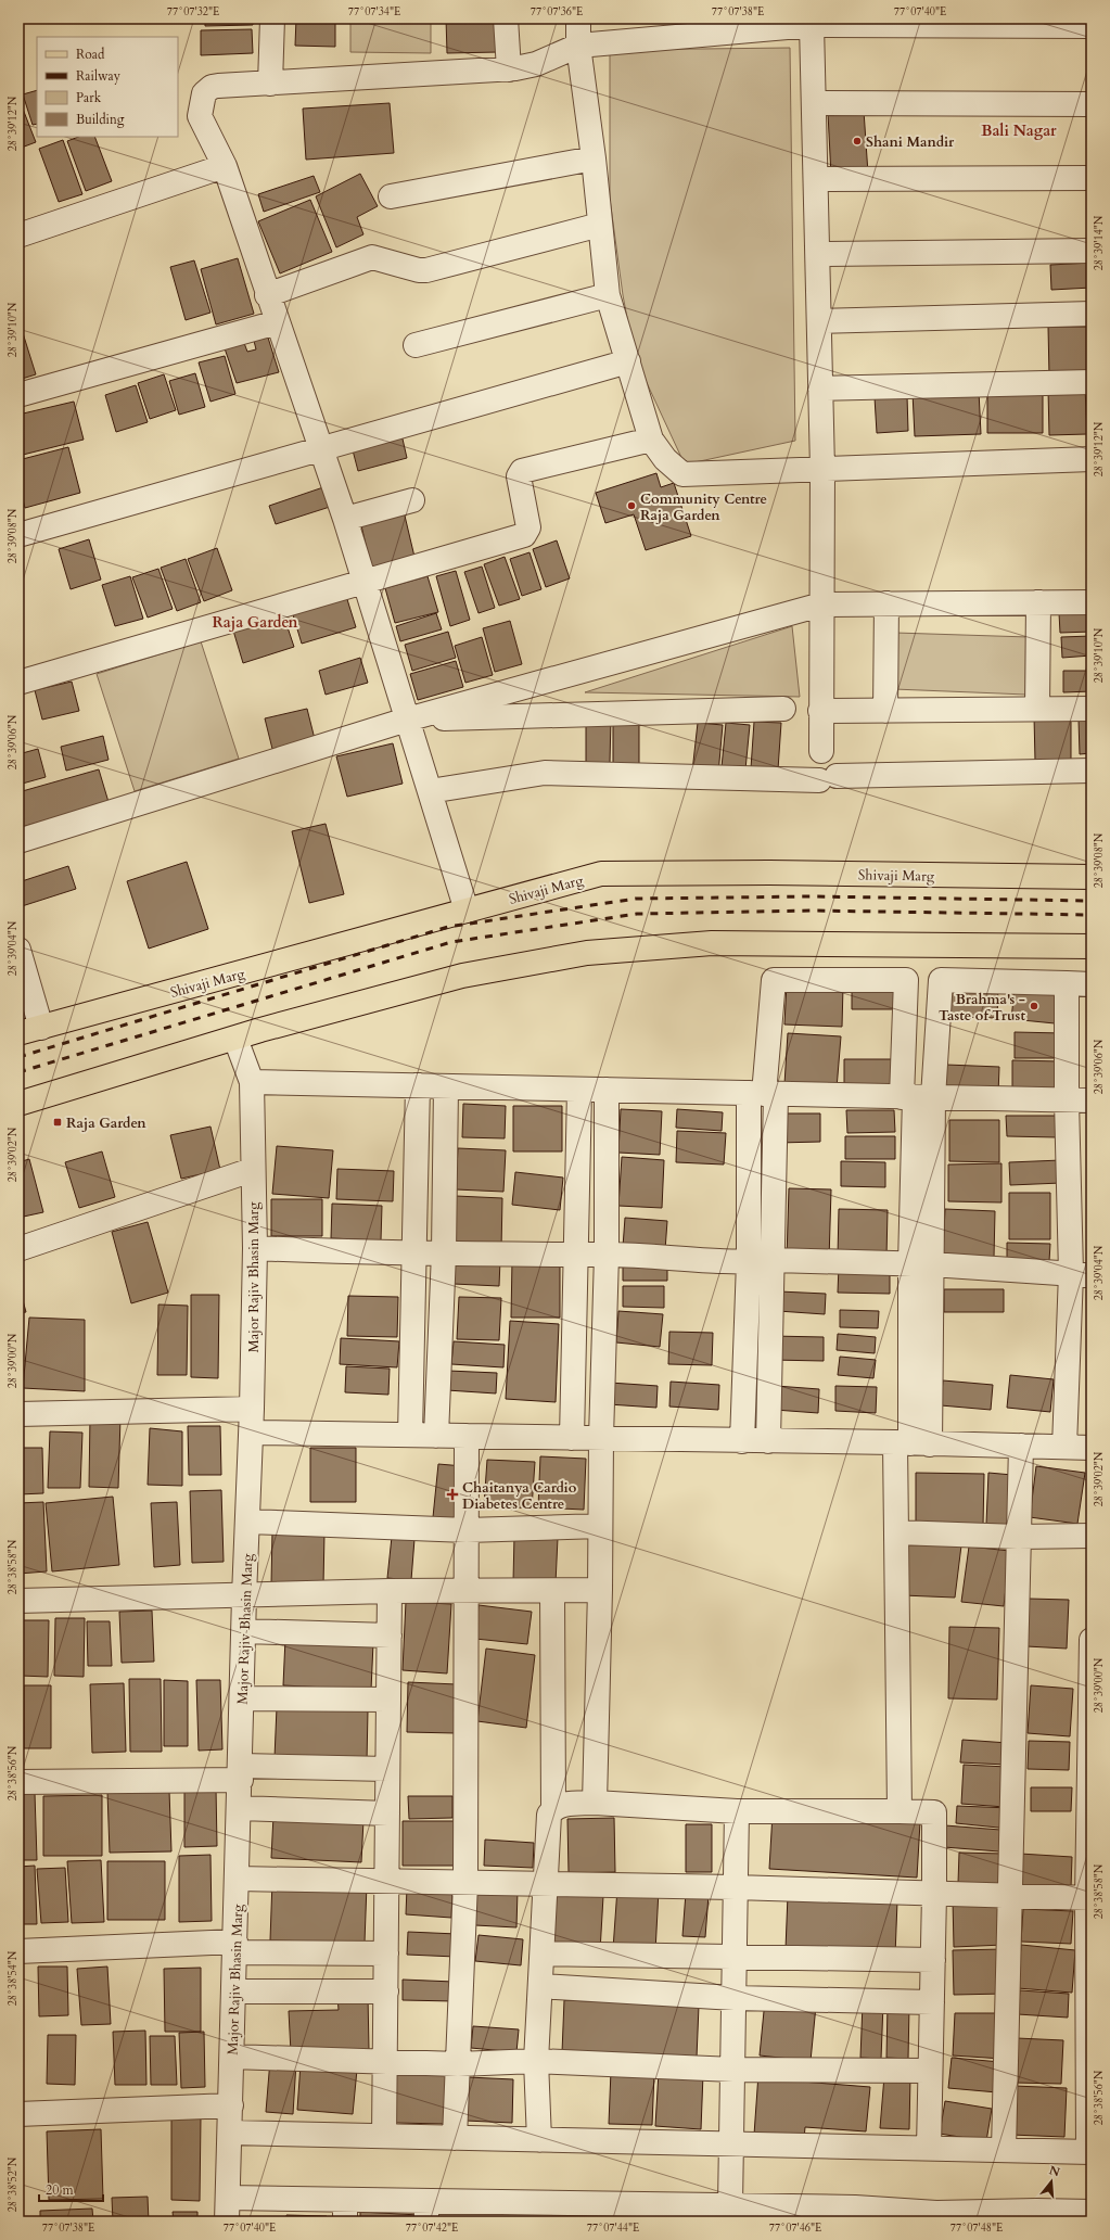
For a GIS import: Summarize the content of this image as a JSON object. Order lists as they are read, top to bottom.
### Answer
{
  "streets": {
    "main road": ["Shivaji Marg"],
    "street": ["Major Rajiv Bhasin Marg"]
  },
  "districts": ["Bali Nagar", "Raja Garden"],
  "places": {
    "other": ["Shani Mandir", "Community Centre Raja Garden", "Brahma's - Taste of Trust"],
    "transit": ["Raja Garden"],
    "health": ["Chaitanya Cardio Diabetes Centre"]
  },
  "legend": [
    "Road",
    "Railway",
    "Park",
    "Building"
  ],
  "scale_bar": "20 m",
  "north": "top",
  "coordinates": [
    "77°07'32\"E",
    "77°07'34\"E",
    "77°07'36\"E",
    "77°07'38\"E",
    "77°07'40\"E",
    "28°39'12\"N",
    "28°39'14\"N",
    "28°39'10\"N",
    "28°39'08\"N",
    "28°39'06\"N",
    "28°39'04\"N",
    "28°39'02\"N",
    "28°39'00\"N",
    "28°38'58\"N",
    "28°38'56\"N",
    "28°38'54\"N",
    "28°38'52\"N",
    "77°07'42\"E",
    "77°07'44\"E",
    "77°07'46\"E",
    "77°07'48\"E"
  ]
}
